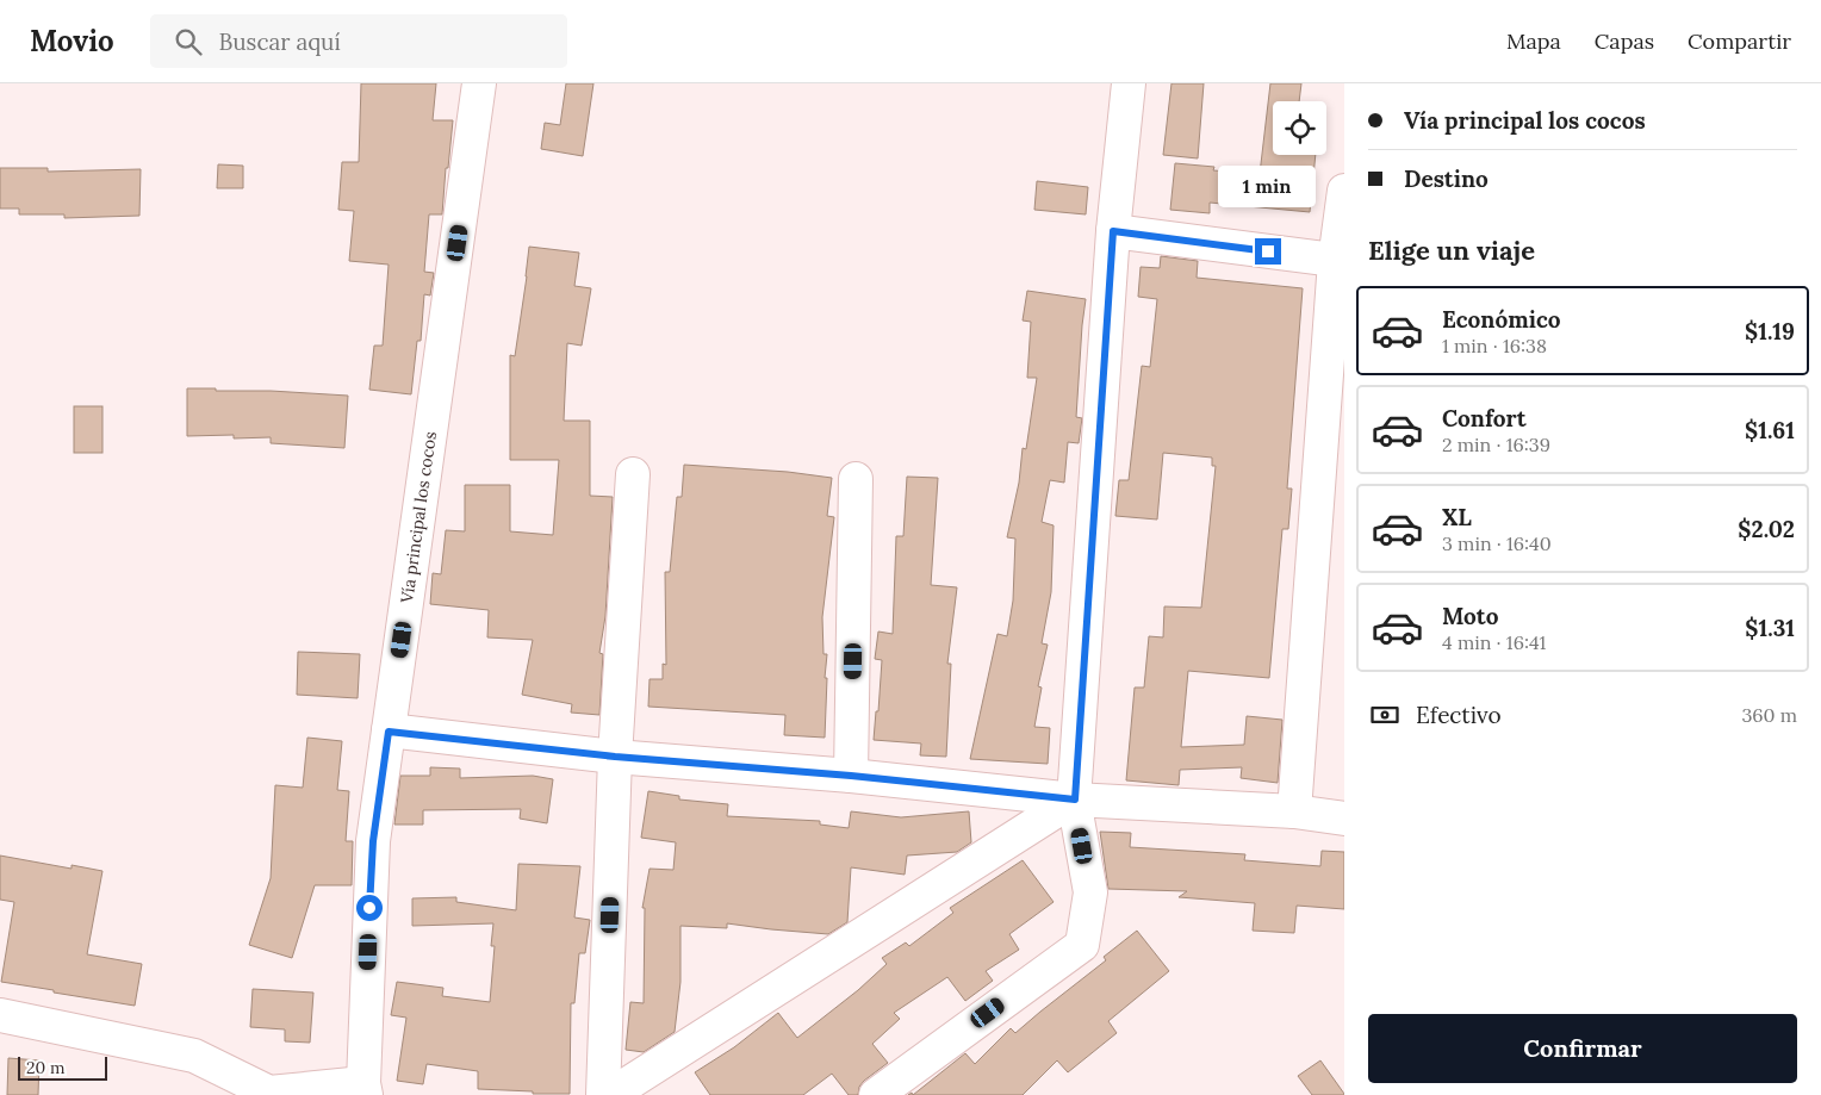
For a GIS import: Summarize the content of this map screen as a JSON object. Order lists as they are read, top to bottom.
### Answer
{
  "streets": {
    "street": ["Vía principal los cocos"]
  },
  "scale_bar": "20 m",
  "page": {
    "header": "Movio",
    "search": "Buscar aquí",
    "nav": ["Mapa", "Capas", "Compartir"],
    "banner": ["Vía principal los cocos", "Destino"],
    "bubble": "1 min",
    "heading": "Elige un viaje",
    "list": [
      {
        "name": "Económico",
        "note": "1 min · 16:38",
        "value": "$1.19"
      },
      {
        "name": "Confort",
        "note": "2 min · 16:39",
        "value": "$1.61"
      },
      {
        "name": "XL",
        "note": "3 min · 16:40",
        "value": "$2.02"
      },
      {
        "name": "Moto",
        "note": "4 min · 16:41",
        "value": "$1.31"
      }
    ],
    "pay": ["Efectivo", "360 m"],
    "buttons": "Confirmar",
    "scale": "20 m"
  }
}
